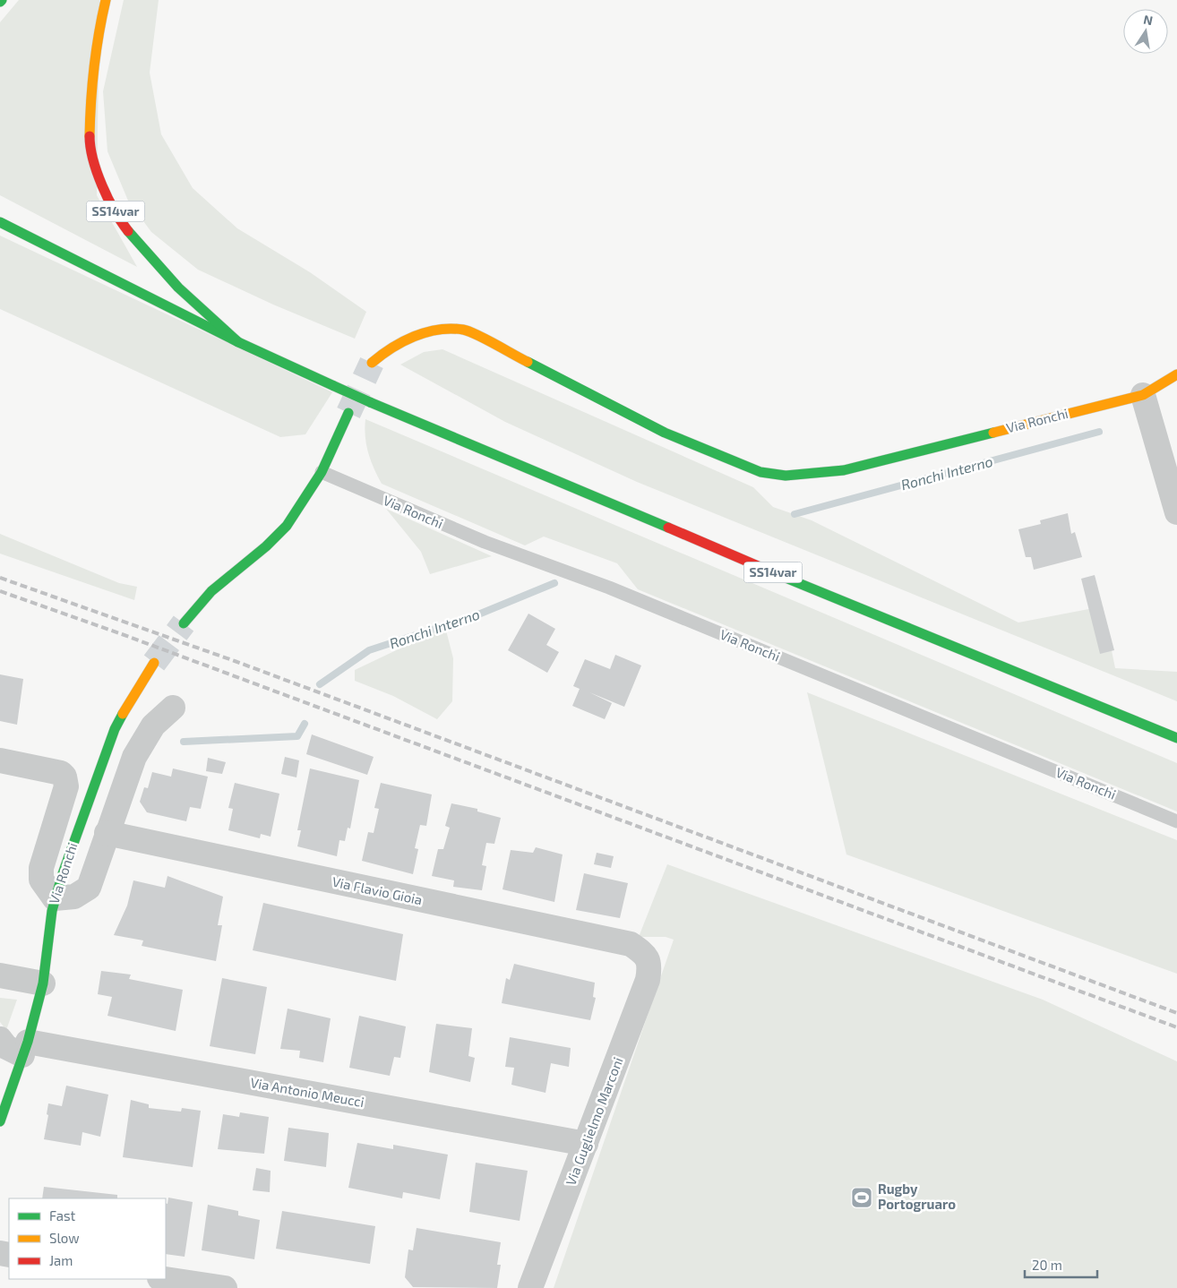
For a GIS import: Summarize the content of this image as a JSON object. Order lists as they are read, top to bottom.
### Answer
{
  "streets": {
    "main road": ["SS14var", "Via Ronchi"],
    "street": ["Via Flavio Gioia", "Via Antonio Meucci", "Via Guglielmo Marconi"]
  },
  "crossings": [
    ["Via Ronchi", "Via Antonio Meucci"],
    ["Via Flavio Gioia", "Via Guglielmo Marconi"],
    ["Via Antonio Meucci", "Via Guglielmo Marconi"]
  ],
  "water": ["Ronchi Interno"],
  "places": {
    "sports": ["Rugby Portogruaro"]
  },
  "legend": ["Fast", "Slow", "Jam"],
  "scale_bar": "20 m",
  "north": "top"
}
